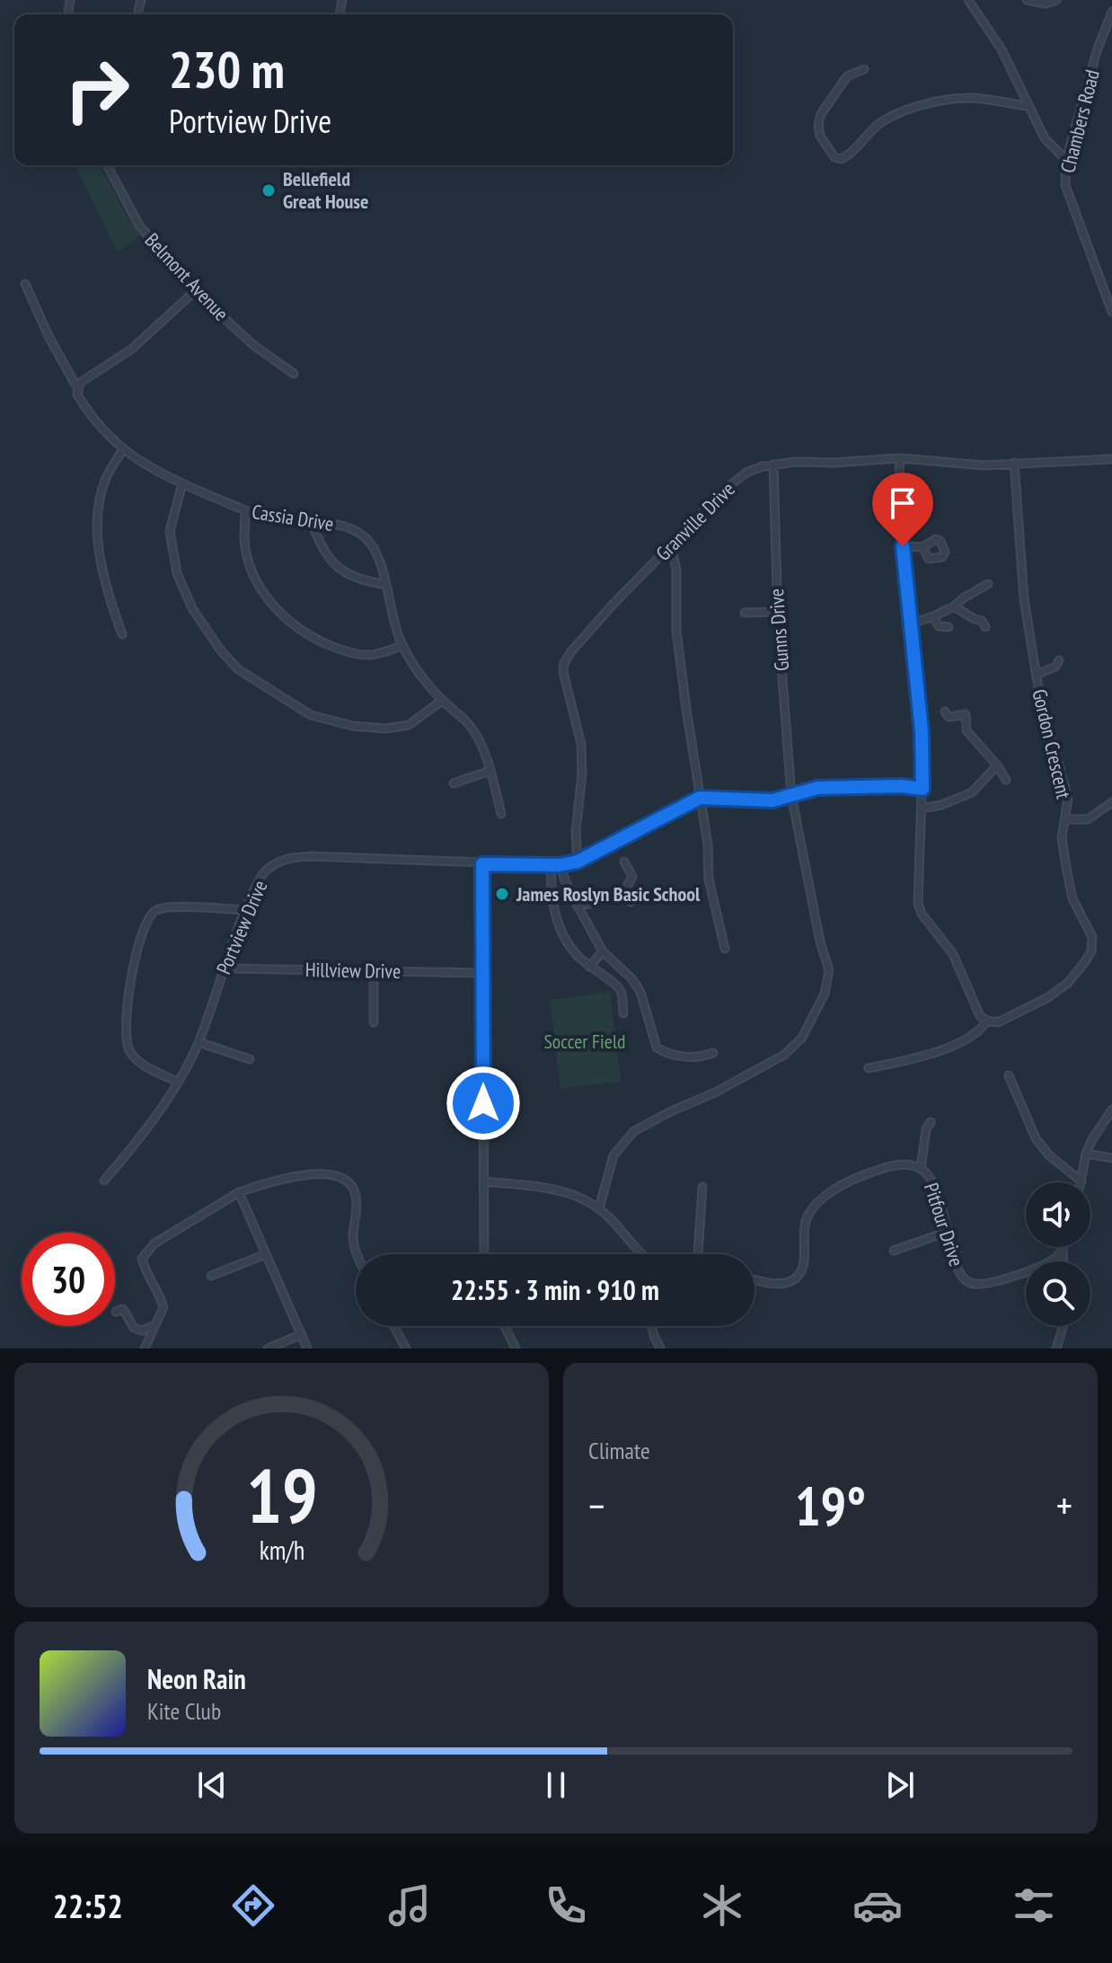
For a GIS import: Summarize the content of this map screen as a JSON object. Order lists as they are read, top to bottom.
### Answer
{
  "streets": {
    "street": [
      "Chambers Road",
      "Belmont Avenue",
      "Cassia Drive",
      "Granville Drive",
      "Gunns Drive",
      "Gordon Crescent",
      "Portview Drive",
      "Hillview Drive",
      "Pitfour Drive"
    ]
  },
  "crossings": [
    ["Granville Drive", "Gunns Drive"],
    ["Granville Drive", "Gordon Crescent"],
    ["Granville Drive", "Portview Drive"],
    ["Portview Drive", "Hillview Drive"]
  ],
  "parks": ["Soccer Field"],
  "places": ["Bellefield Great House", "James Roslyn Basic School"],
  "page": {
    "turn": ["230 m", "Portview Drive"],
    "limit": "30",
    "trip": "22:55 · 3 min · 910 m",
    "tile": "Climate",
    "heat": ["−", "19°", "+"],
    "song": ["Neon Rain", "Kite Club"],
    "tabs": "22:52",
    "gauge": ["19", "km/h"]
  }
}
